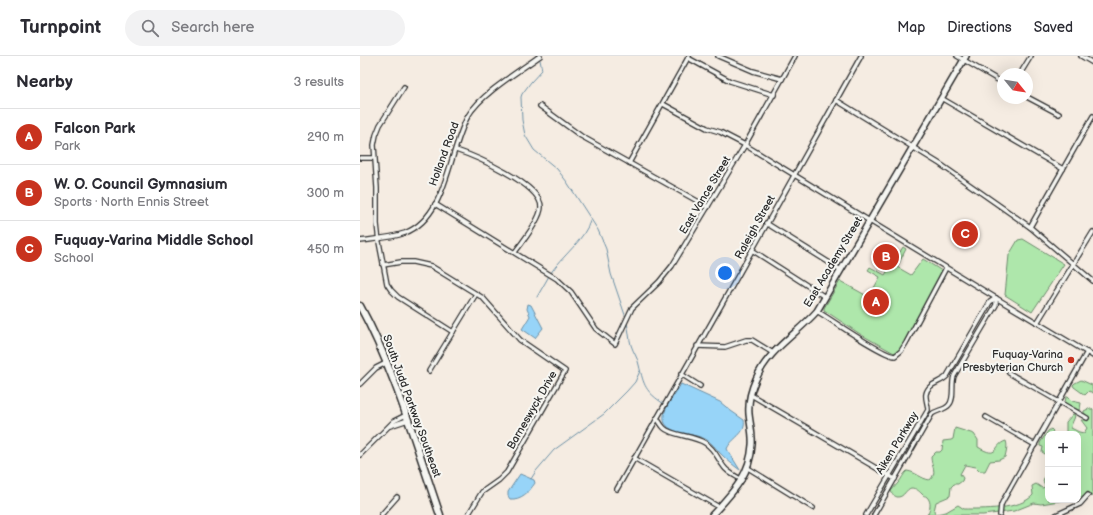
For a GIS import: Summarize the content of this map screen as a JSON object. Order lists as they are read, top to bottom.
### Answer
{
  "streets": {
    "highway": ["South Judd Parkway Southeast"],
    "street": [
      "Holland Road",
      "East Vance Street",
      "Raleigh Street",
      "East Academy Street",
      "Barneswyck Drive",
      "Aiken Parkway"
    ]
  },
  "places": ["Fuquay-Varina Presbyterian Church"],
  "north": "bottom right",
  "page": {
    "header": "Turnpoint",
    "search": "Search here",
    "nav": ["Map", "Directions", "Saved"],
    "heading": ["Nearby", "3 results"],
    "list": [
      {
        "mark": "A",
        "name": "Falcon Park",
        "note": "Park",
        "value": "290 m"
      },
      {
        "mark": "B",
        "name": "W. O. Council Gymnasium",
        "note": "Sports · North Ennis Street",
        "value": "300 m"
      },
      {
        "mark": "C",
        "name": "Fuquay-Varina Middle School",
        "note": "School",
        "value": "450 m"
      }
    ],
    "pins": ["C", "B", "A"],
    "map_buttons": ["+", "−"]
  }
}
